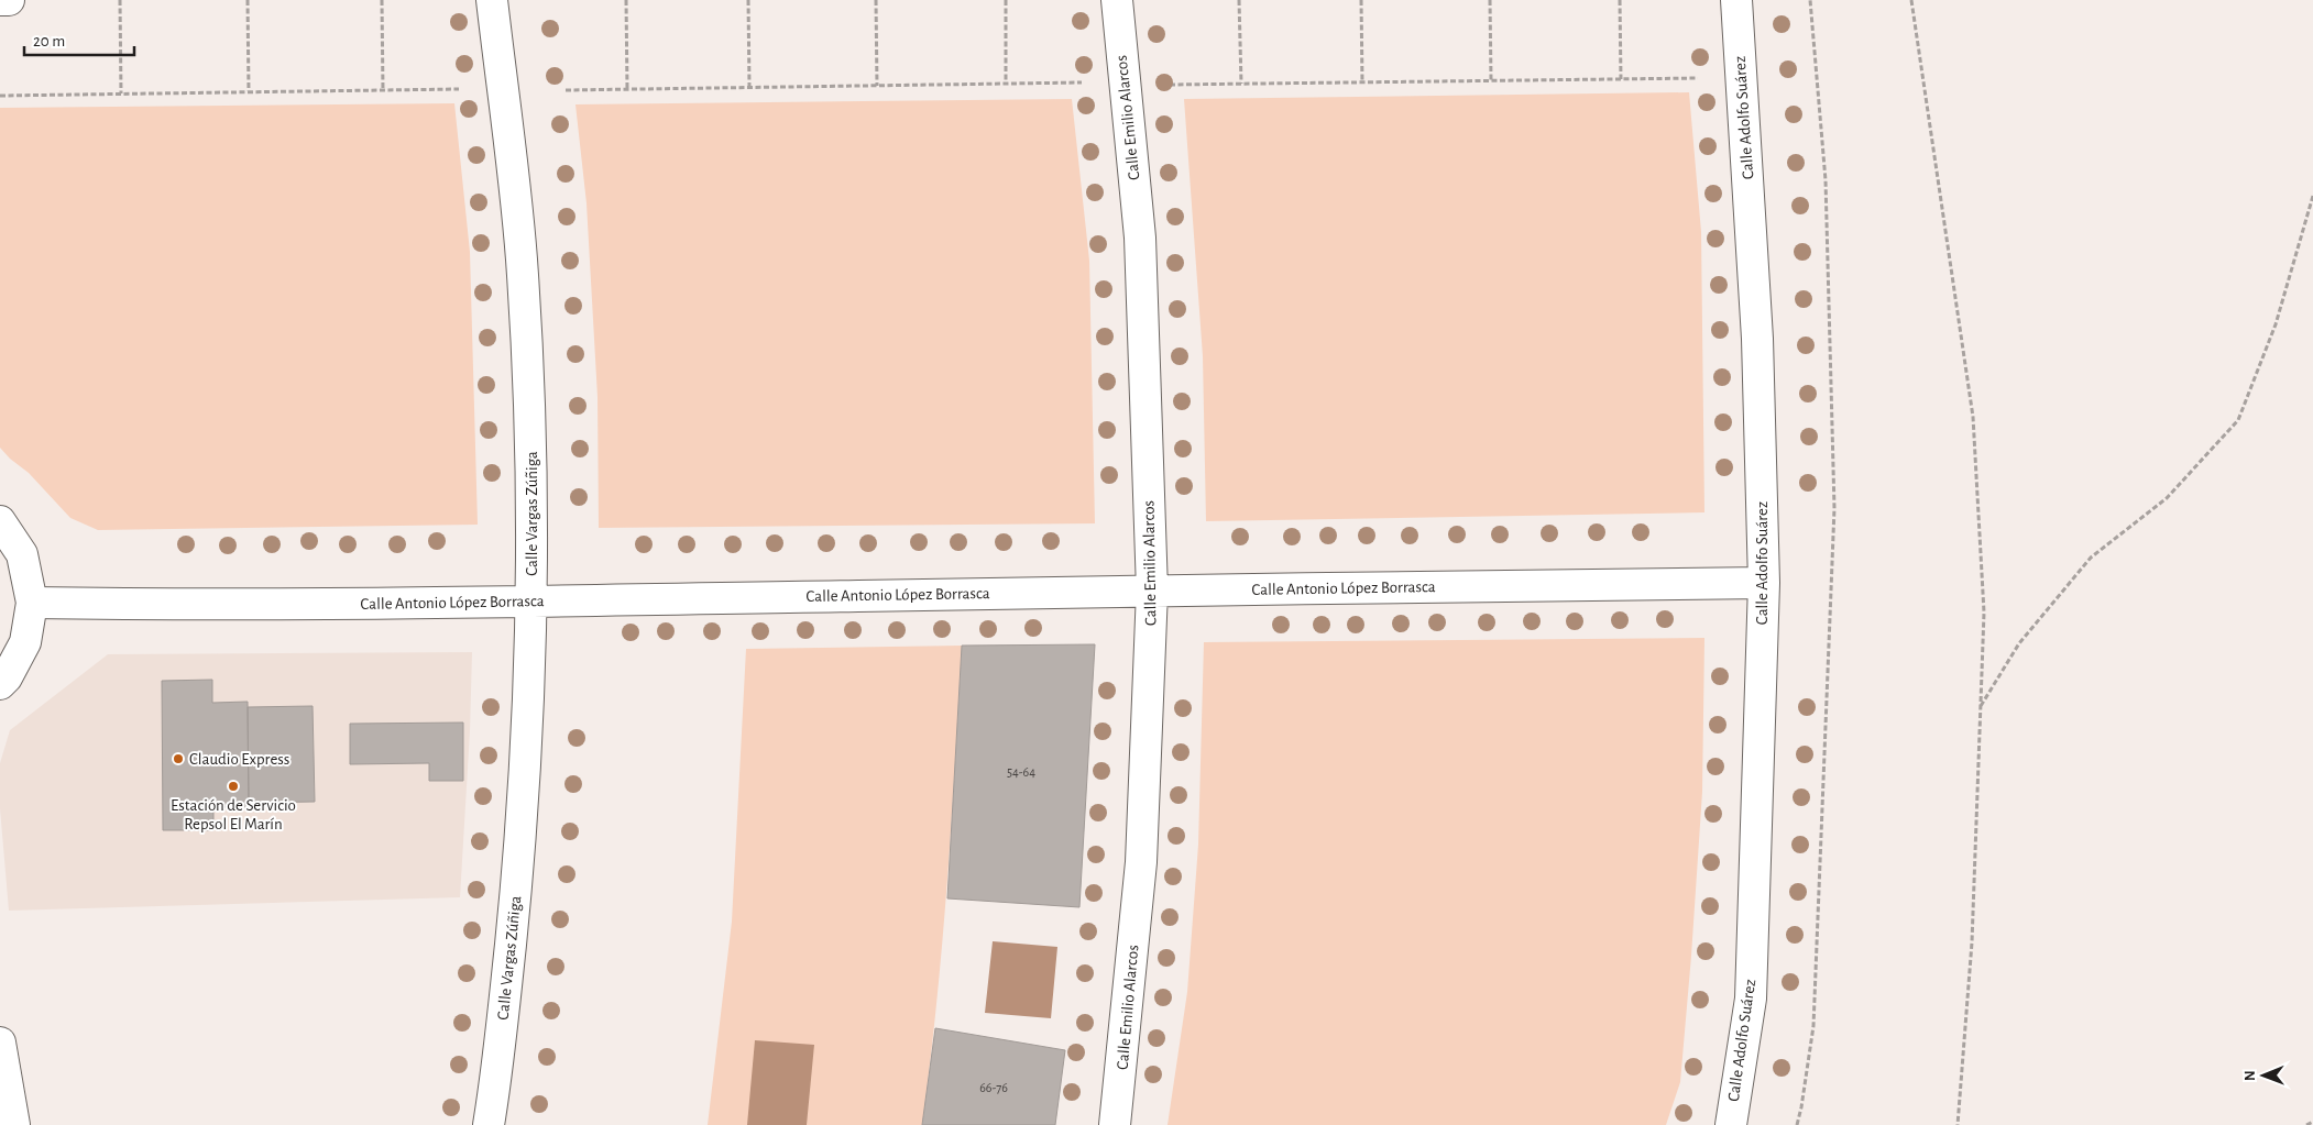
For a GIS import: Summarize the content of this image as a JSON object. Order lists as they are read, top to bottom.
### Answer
{
  "streets": {
    "main road": [
      "Calle Emilio Alarcos",
      "Calle Adolfo Suárez",
      "Calle Vargas Zúñiga",
      "Calle Antonio López Borrasca"
    ]
  },
  "crossings": [
    ["Calle Emilio Alarcos", "Calle Antonio López Borrasca"],
    ["Calle Adolfo Suárez", "Calle Antonio López Borrasca"],
    ["Calle Vargas Zúñiga", "Calle Antonio López Borrasca"]
  ],
  "places": ["Claudio Express", "Estación de Servicio Repsol El Marín"],
  "house_numbers": ["54-64", "66-76"],
  "scale_bar": "20 m",
  "north": "left"
}
